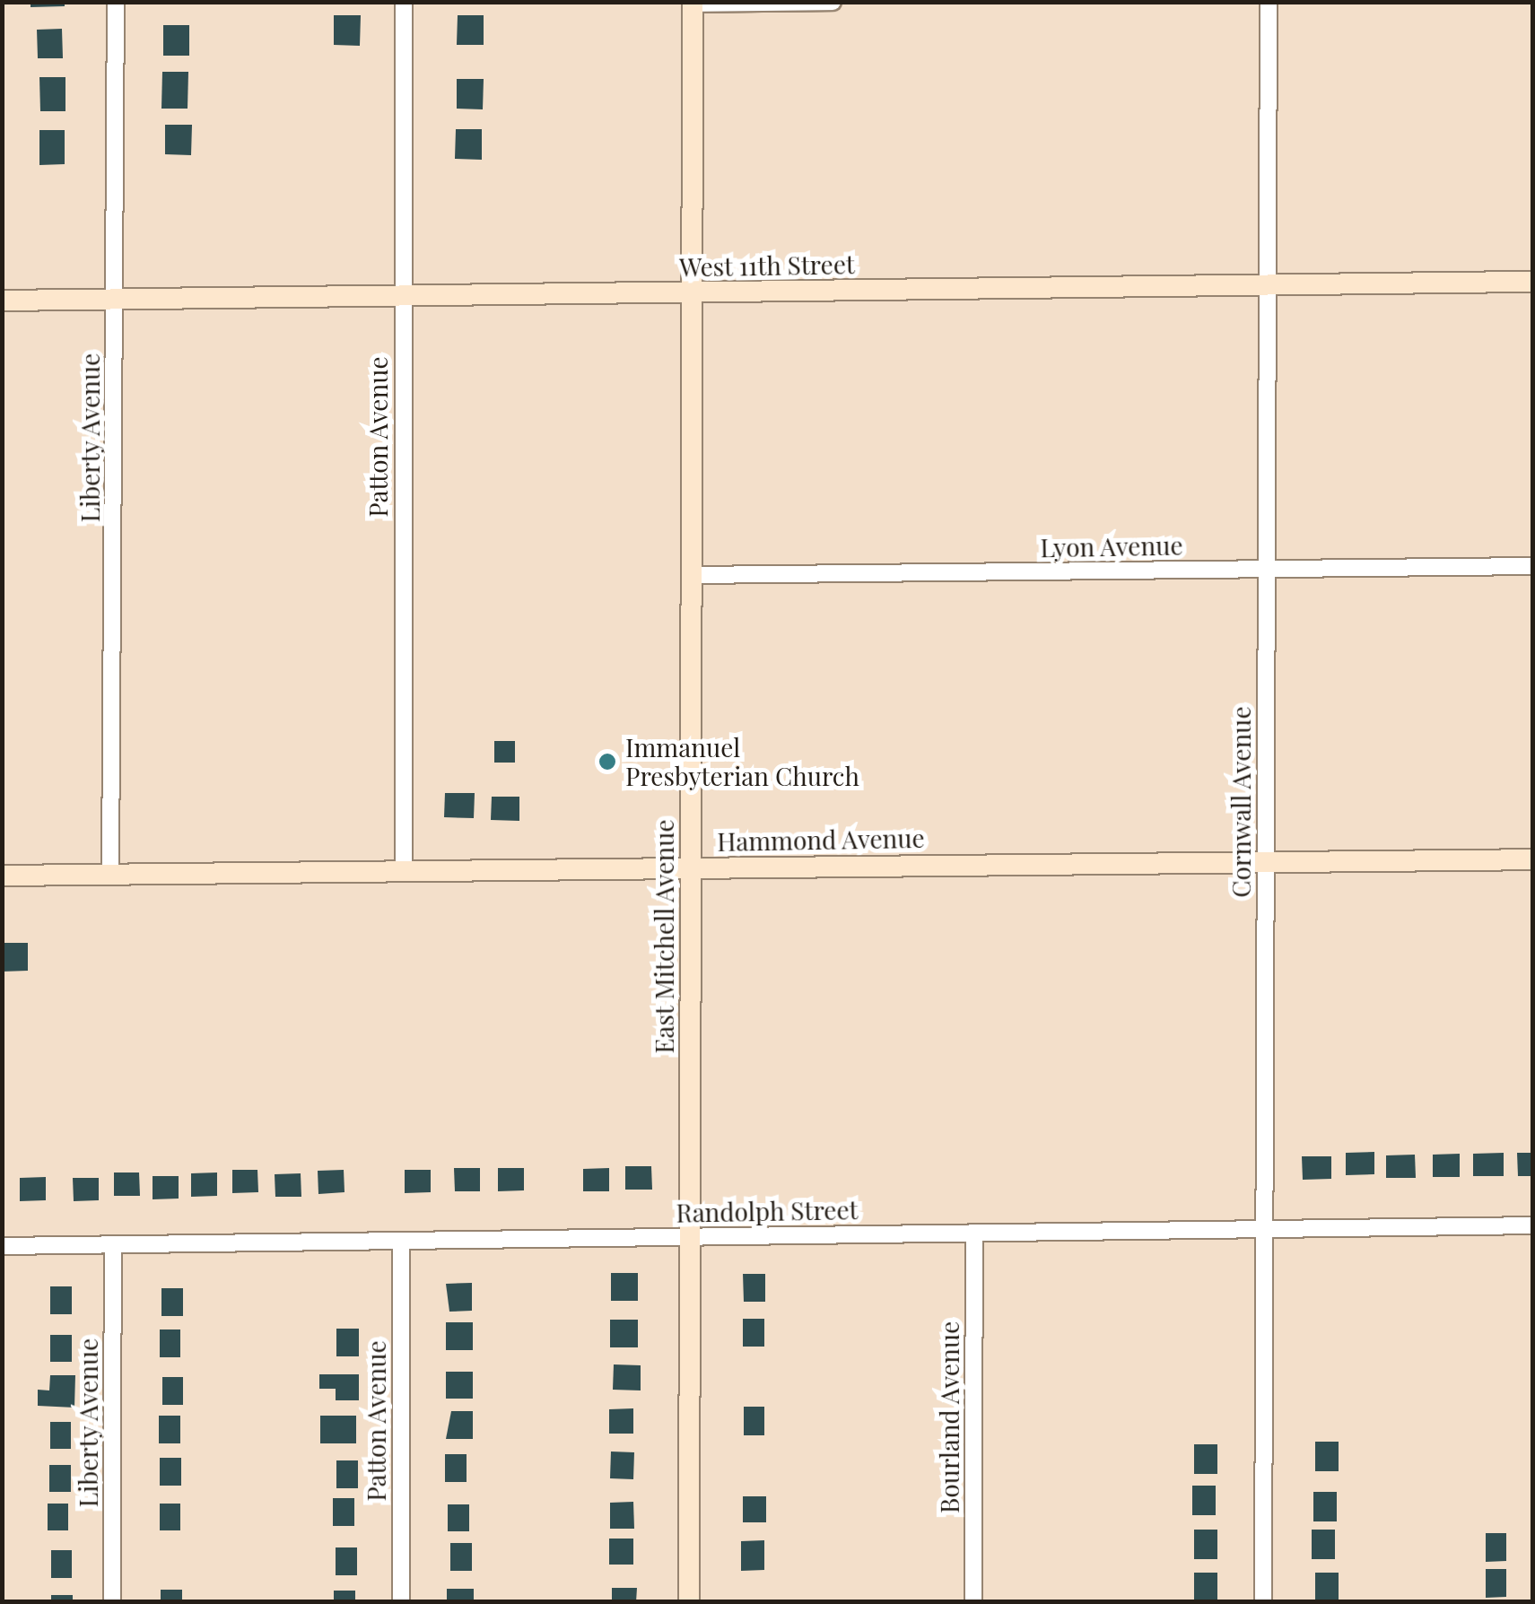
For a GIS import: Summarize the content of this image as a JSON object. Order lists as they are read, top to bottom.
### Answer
{
  "streets": {
    "street": [
      "West 11th Street",
      "Patton Avenue",
      "Liberty Avenue",
      "Lyon Avenue",
      "Cornwall Avenue",
      "Hammond Avenue",
      "East Mitchell Avenue",
      "Randolph Street",
      "Bourland Avenue"
    ]
  },
  "crossings": [
    ["West 11th Street", "Patton Avenue"],
    ["West 11th Street", "Liberty Avenue"],
    ["West 11th Street", "Cornwall Avenue"],
    ["West 11th Street", "East Mitchell Avenue"],
    ["Patton Avenue", "Hammond Avenue"],
    ["Patton Avenue", "Randolph Street"],
    ["Liberty Avenue", "Hammond Avenue"],
    ["Liberty Avenue", "Randolph Street"],
    ["Lyon Avenue", "Cornwall Avenue"],
    ["Lyon Avenue", "East Mitchell Avenue"],
    ["Cornwall Avenue", "Hammond Avenue"],
    ["Cornwall Avenue", "Randolph Street"],
    ["Hammond Avenue", "East Mitchell Avenue"],
    ["East Mitchell Avenue", "Randolph Street"],
    ["Randolph Street", "Bourland Avenue"]
  ],
  "places": ["Immanuel Presbyterian Church"]
}
